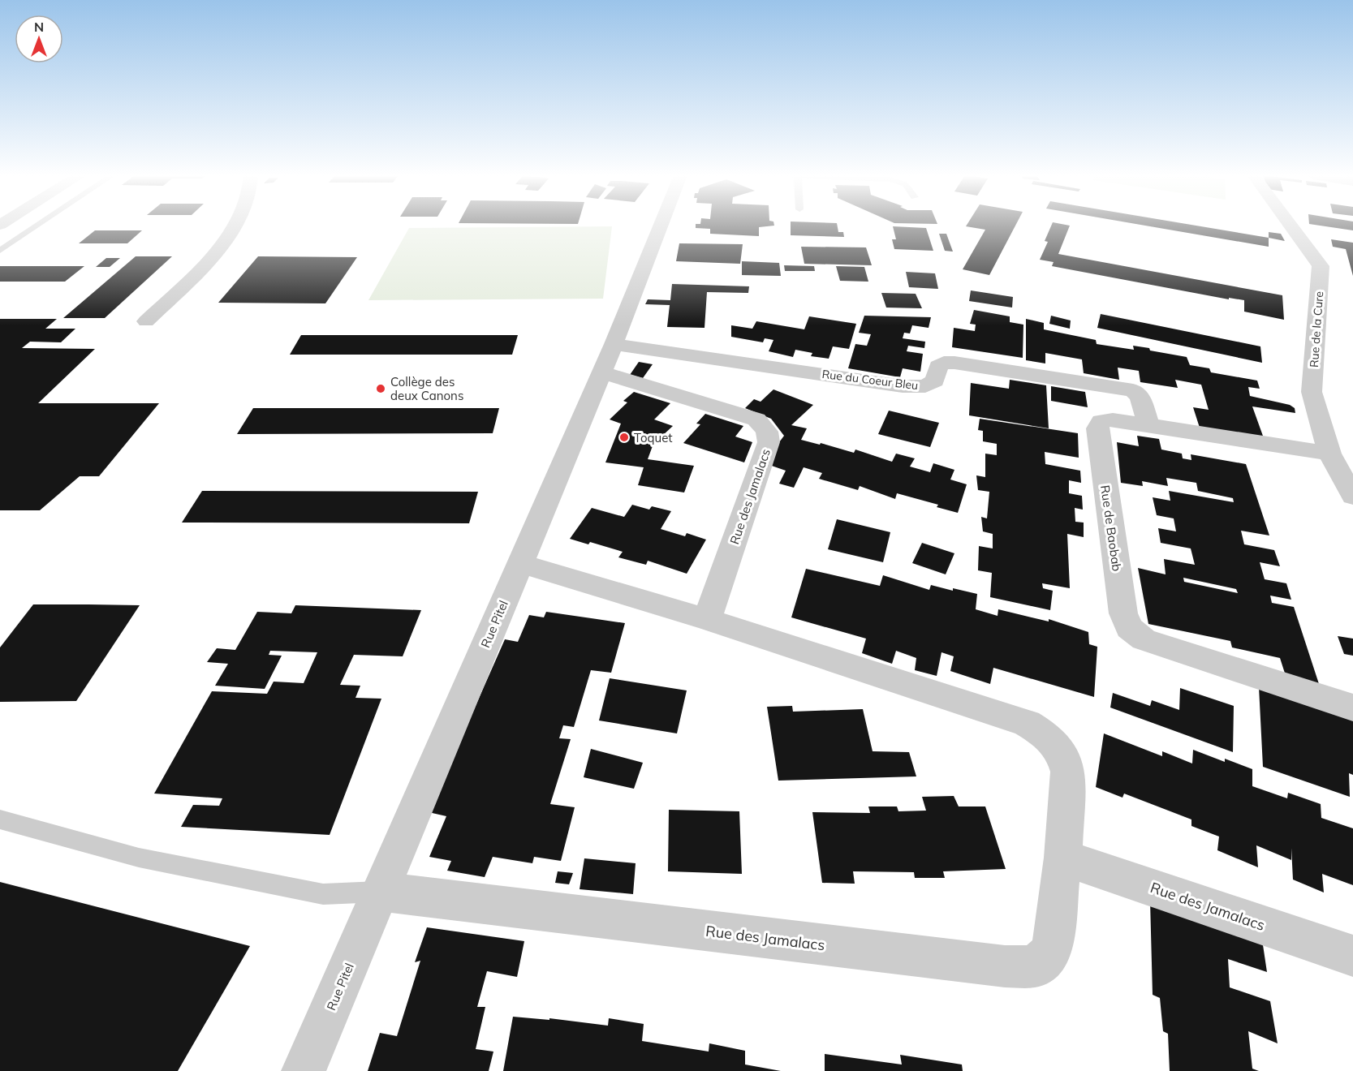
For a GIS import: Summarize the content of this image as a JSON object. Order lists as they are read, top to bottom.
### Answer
{
  "streets": {
    "street": [
      "Rue de la Cure",
      "Rue du Coeur Bleu",
      "Rue des Jamalacs",
      "Rue de Baobab",
      "Rue Pitel"
    ]
  },
  "crossings": [
    ["Rue de la Cure", "Rue de Baobab"],
    ["Rue du Coeur Bleu", "Rue de Baobab"],
    ["Rue du Coeur Bleu", "Rue Pitel"],
    ["Rue des Jamalacs", "Rue Pitel"]
  ],
  "places": ["Collège des deux Canons", "Toquet"],
  "north": "top"
}
